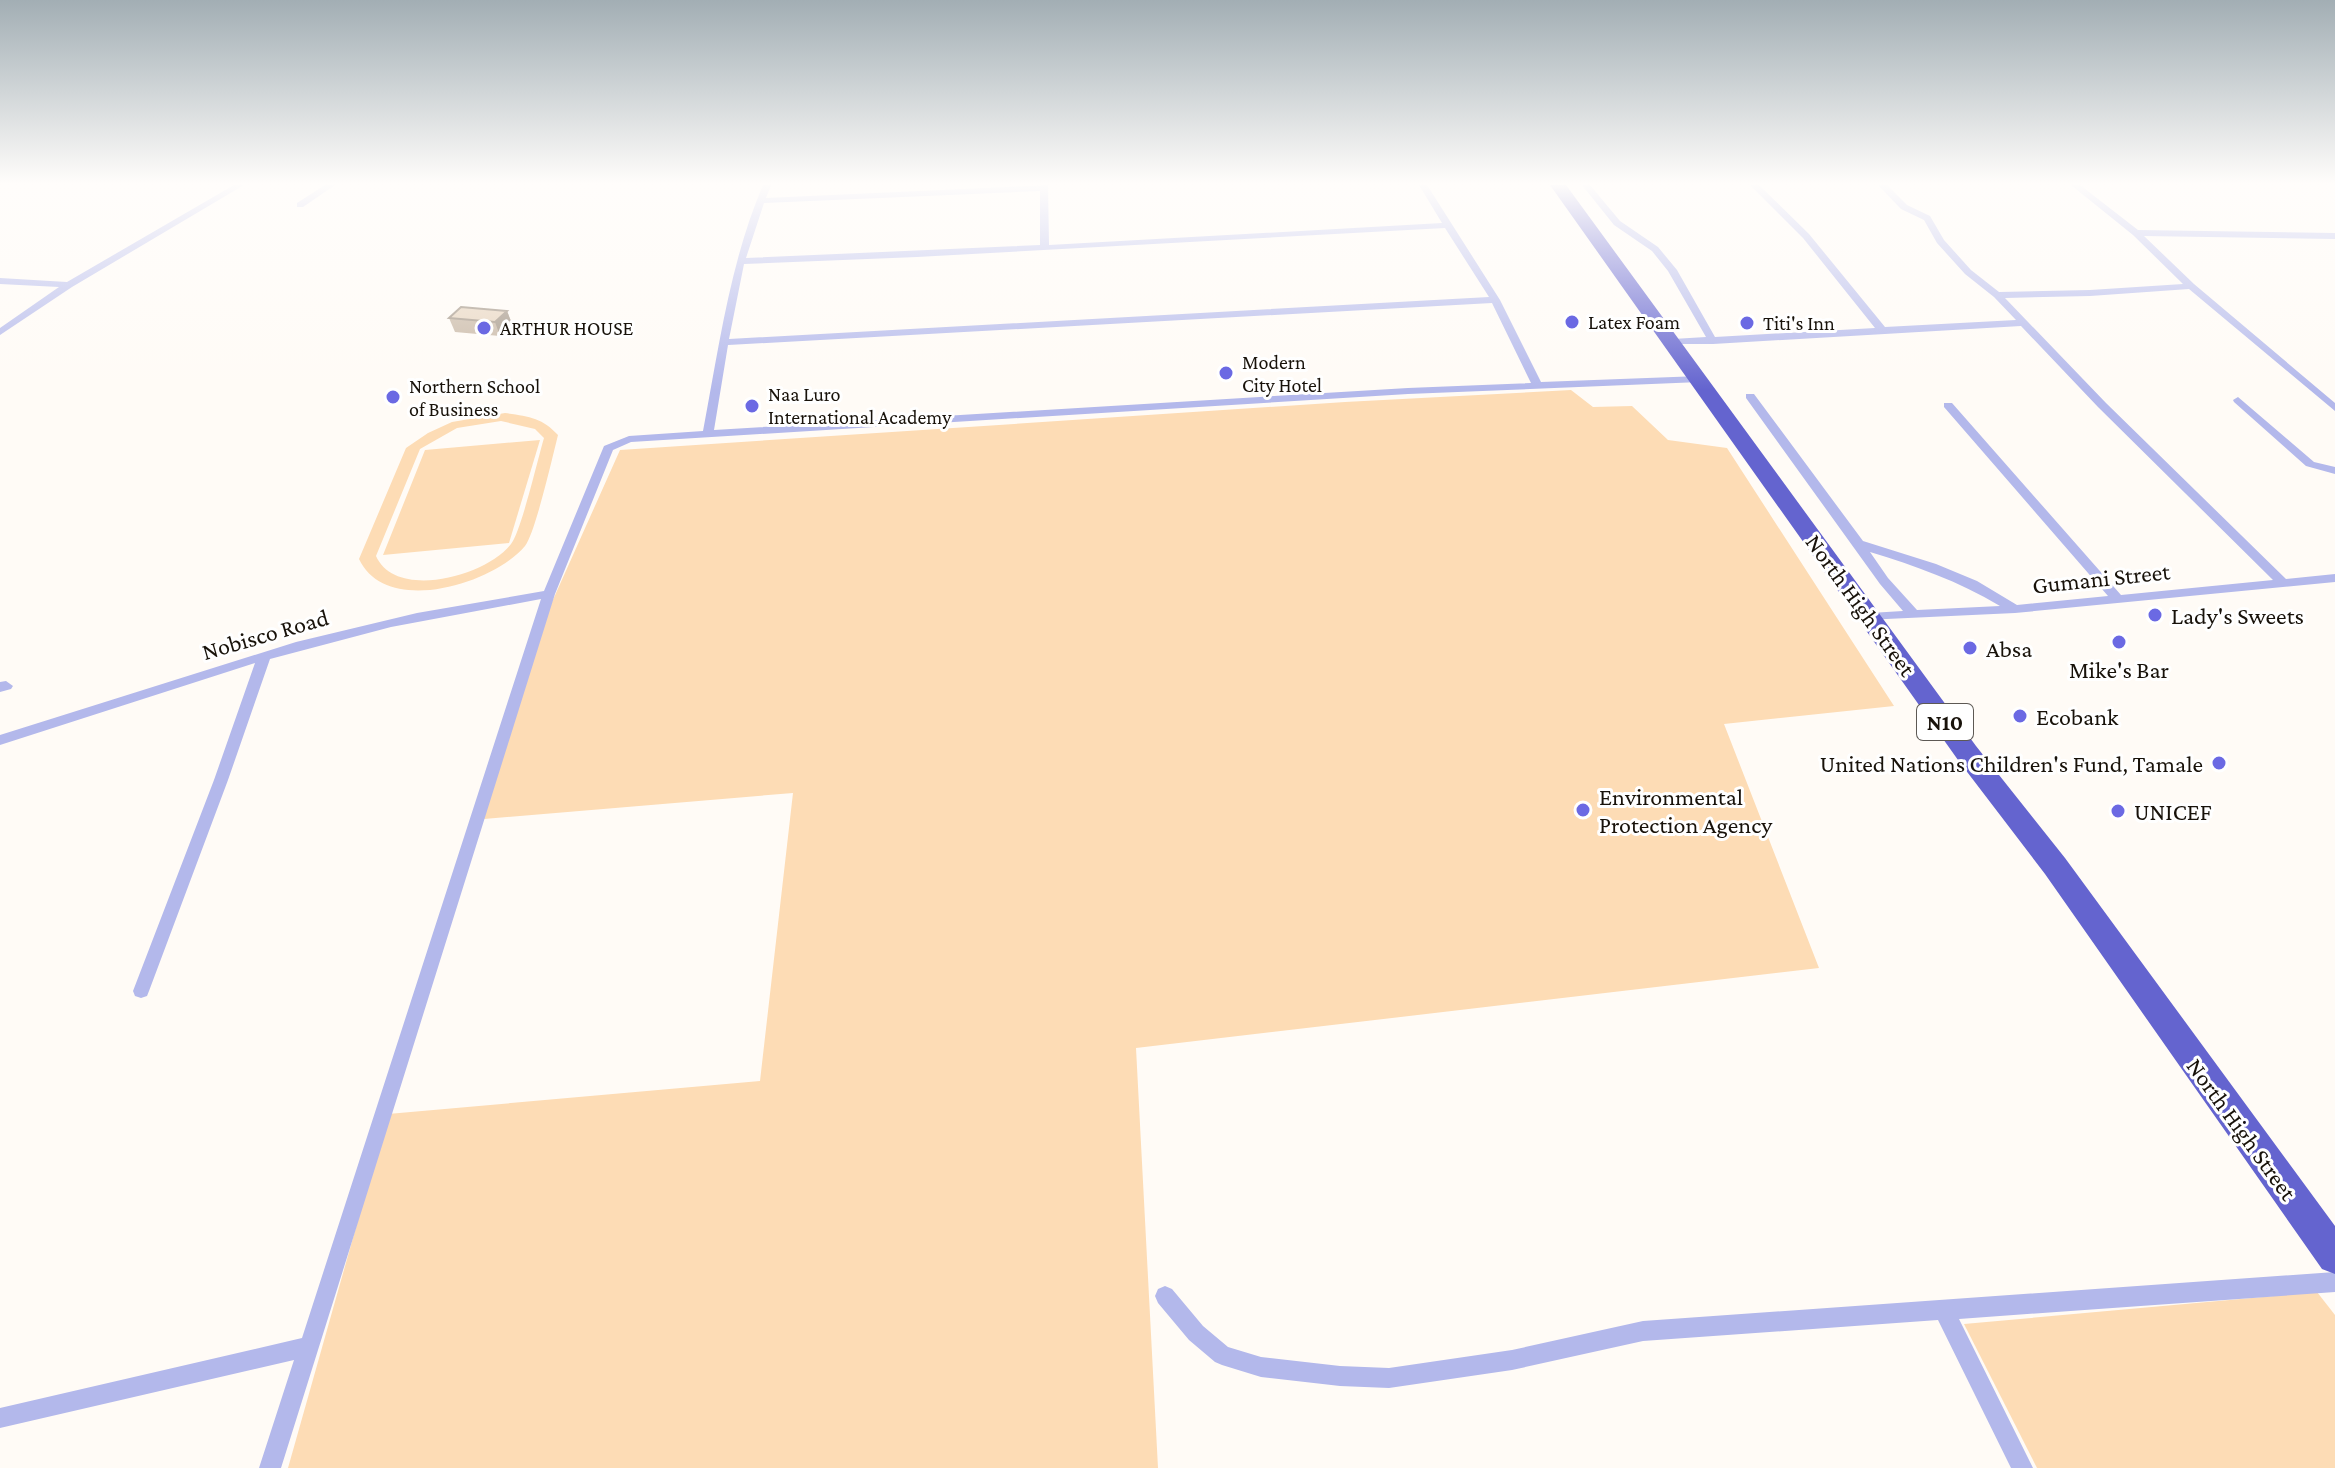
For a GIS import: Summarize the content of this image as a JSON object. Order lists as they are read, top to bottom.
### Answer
{
  "streets": {
    "highway": ["North High Street", "N10"],
    "street": ["Gumani Street", "Nobisco Road"]
  },
  "crossings": [
    ["Gumani Street", "North High Street"]
  ],
  "places": [
    "Latex Foam",
    "Titi's Inn",
    "ARTHUR HOUSE",
    "Modern City Hotel",
    "Northern School of Business",
    "Naa Luro International Academy",
    "Lady's Sweets",
    "Mike's Bar",
    "Absa",
    "Ecobank",
    "United Nations Children's Fund, Tamale",
    "Environmental Protection Agency",
    "UNICEF"
  ]
}
